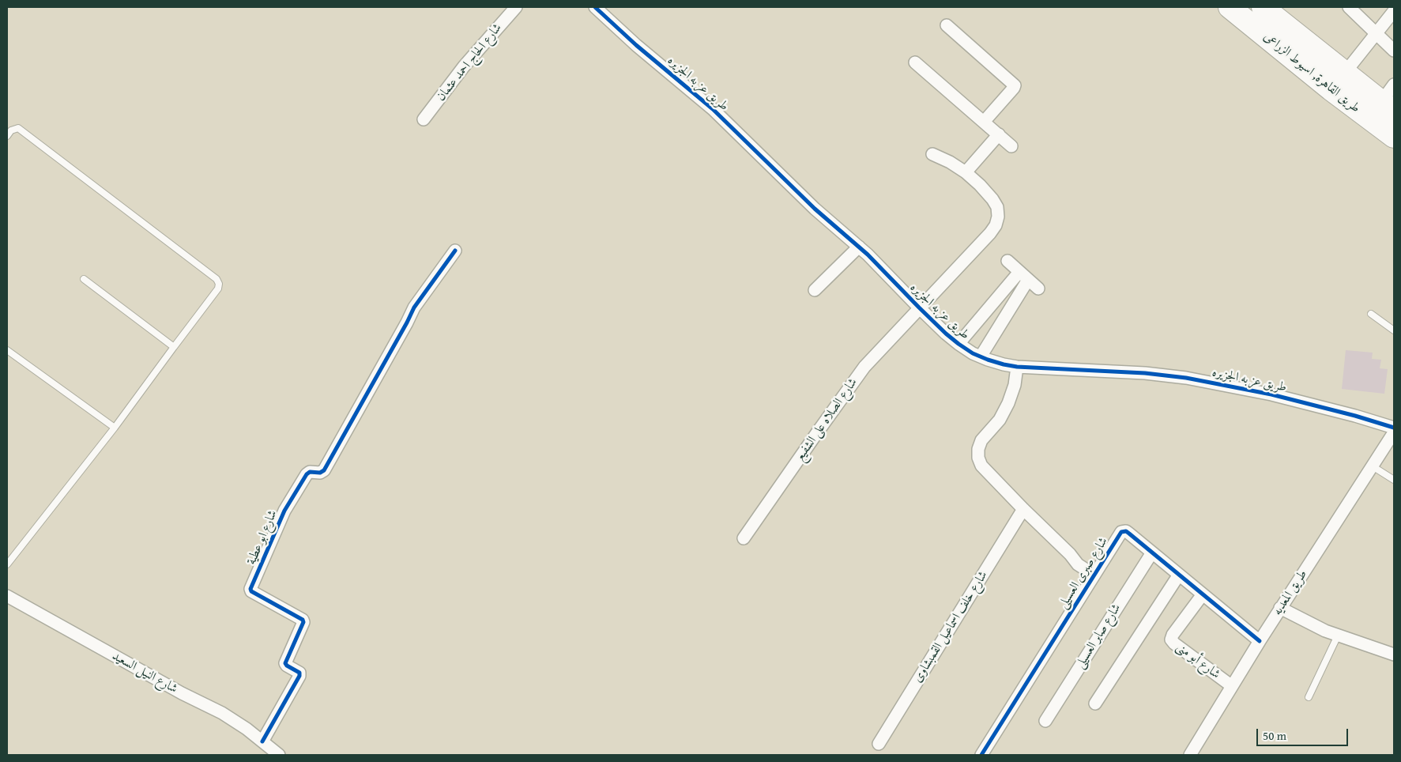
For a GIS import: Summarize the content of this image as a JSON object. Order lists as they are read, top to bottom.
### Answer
{
  "streets": {
    "highway": ["طريق القاهرة, اسيوط الزراعى"],
    "street": [
      "شارع الحاج احمد عثمان",
      "طريق عزبه الجزيره",
      "شارع الصلاه على الشفيع",
      "شارع ابو عطية",
      "شارع صبرى العسيلى",
      "طريق المعديه",
      "شارع خلف اسماعيل القمبشاوى",
      "شارع صابر العسيلى",
      "شارع أبو منى",
      "شارع النيل السعيد"
    ]
  },
  "crossings": [
    ["طريق عزبه الجزيره", "شارع الصلاه على الشفيع"],
    ["شارع ابو عطية", "شارع النيل السعيد"],
    ["شارع صبرى العسيلى", "طريق المعديه"],
    ["شارع صبرى العسيلى", "شارع صابر العسيلى"],
    ["شارع صبرى العسيلى", "شارع أبو منى"],
    ["طريق المعديه", "شارع أبو منى"]
  ],
  "scale_bar": "50 m"
}
